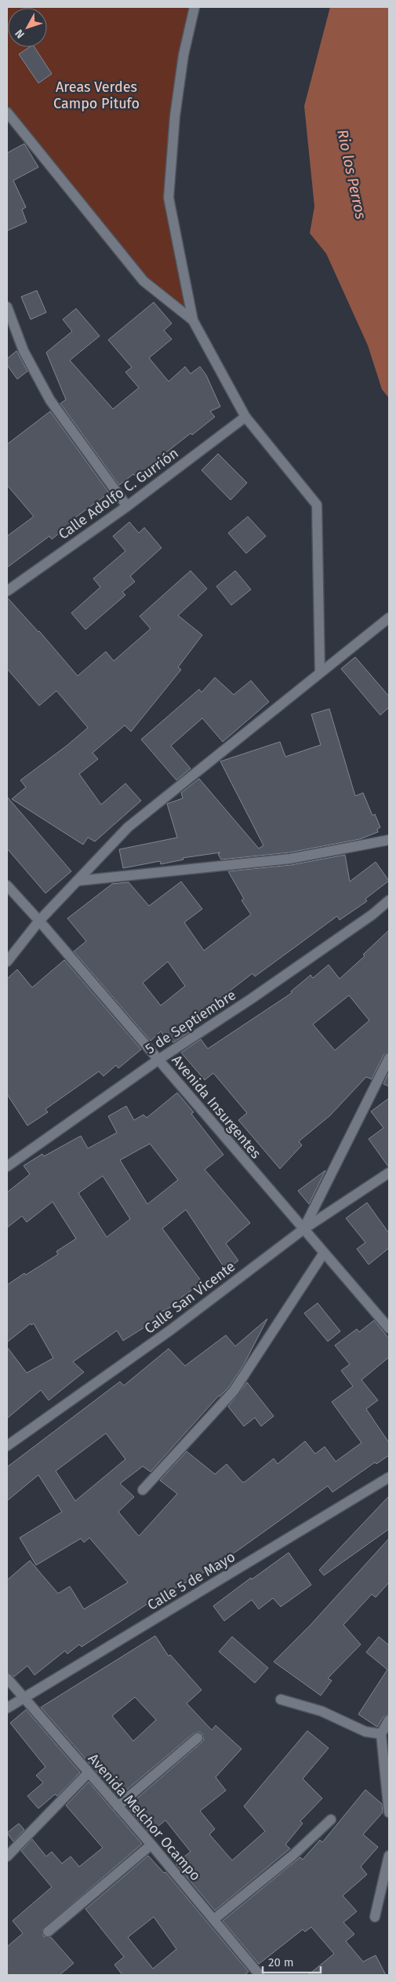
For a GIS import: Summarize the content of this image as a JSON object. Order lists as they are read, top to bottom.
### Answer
{
  "streets": {
    "street": [
      "Calle Adolfo C. Gurrión",
      "5 de Septiembre",
      "Avenida Insurgentes",
      "Calle San Vicente",
      "Calle 5 de Mayo",
      "Avenida Melchor Ocampo"
    ]
  },
  "crossings": [
    ["5 de Septiembre", "Avenida Insurgentes"],
    ["Avenida Insurgentes", "Calle San Vicente"],
    ["Calle 5 de Mayo", "Avenida Melchor Ocampo"]
  ],
  "water": ["Rio los Perros"],
  "parks": ["Areas Verdes Campo Pitufo"],
  "scale_bar": "20 m",
  "north": "bottom left"
}
